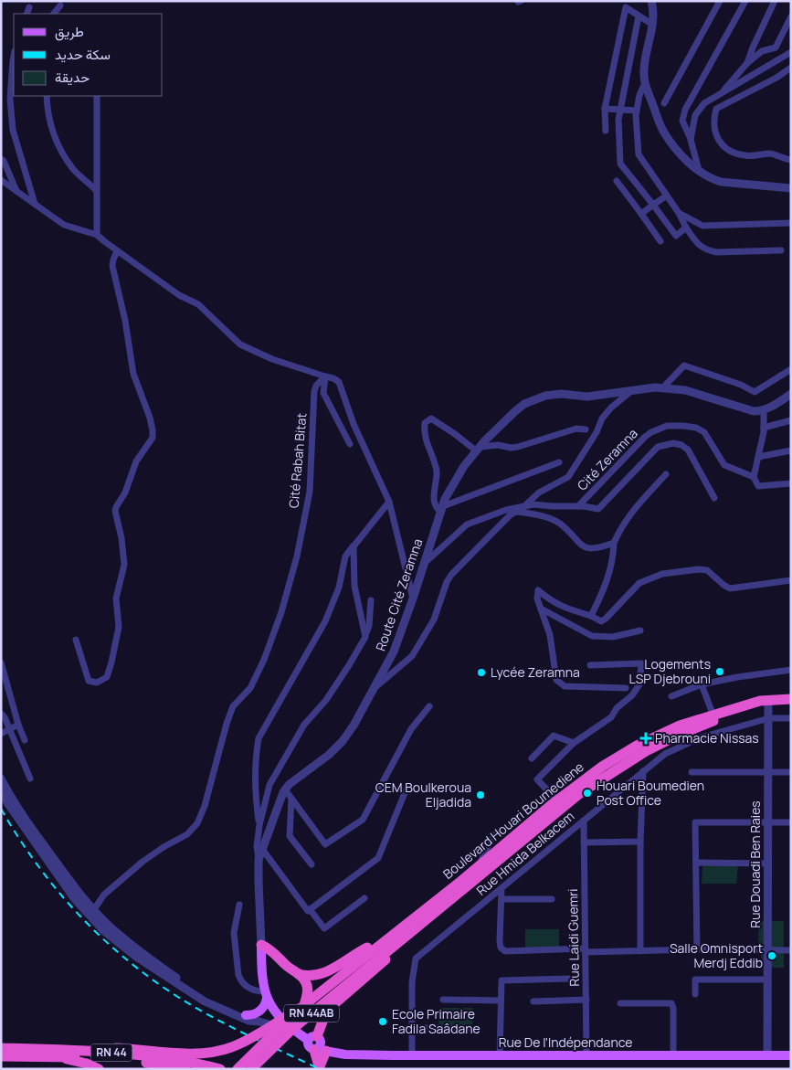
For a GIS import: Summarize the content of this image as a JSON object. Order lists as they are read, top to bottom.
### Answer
{
  "streets": {
    "highway": ["Boulevard Houari Boumediene", "RN 44AB", "RN 44"],
    "main road": ["Route Cité Zeramna", "Rue De l'Indépendance"],
    "street": [
      "Cité Zeramna",
      "Cité Rabah Bitat",
      "Rue Hmida Belkacem",
      "Rue Douadi Ben Raies",
      "Rue Laidi Guemri"
    ]
  },
  "crossings": [
    ["Cité Zeramna", "Route Cité Zeramna"],
    ["Route Cité Zeramna", "Rue De l'Indépendance"],
    ["Boulevard Houari Boumediene", "Rue Douadi Ben Raies"],
    ["Boulevard Houari Boumediene", "RN 44AB"],
    ["Boulevard Houari Boumediene", "RN 44"],
    ["Rue Hmida Belkacem", "Rue Douadi Ben Raies"],
    ["Rue Hmida Belkacem", "Rue Laidi Guemri"],
    ["Rue Hmida Belkacem", "Rue De l'Indépendance"],
    ["Rue Douadi Ben Raies", "Rue De l'Indépendance"],
    ["Rue Laidi Guemri", "Rue De l'Indépendance"],
    ["RN 44AB", "RN 44"]
  ],
  "places": {
    "other": [
      "Logements LSP Djebrouni",
      "Lycée Zeramna",
      "Houari Boumedien Post Office",
      "CEM Boulkeroua Eljadida",
      "Salle Omnisport Merdj Eddib",
      "Ecole Primaire Fadila Saâdane"
    ],
    "health": ["Pharmacie Nissas"]
  },
  "legend": ["طريق", "سكة حديد", "حديقة"]
}
